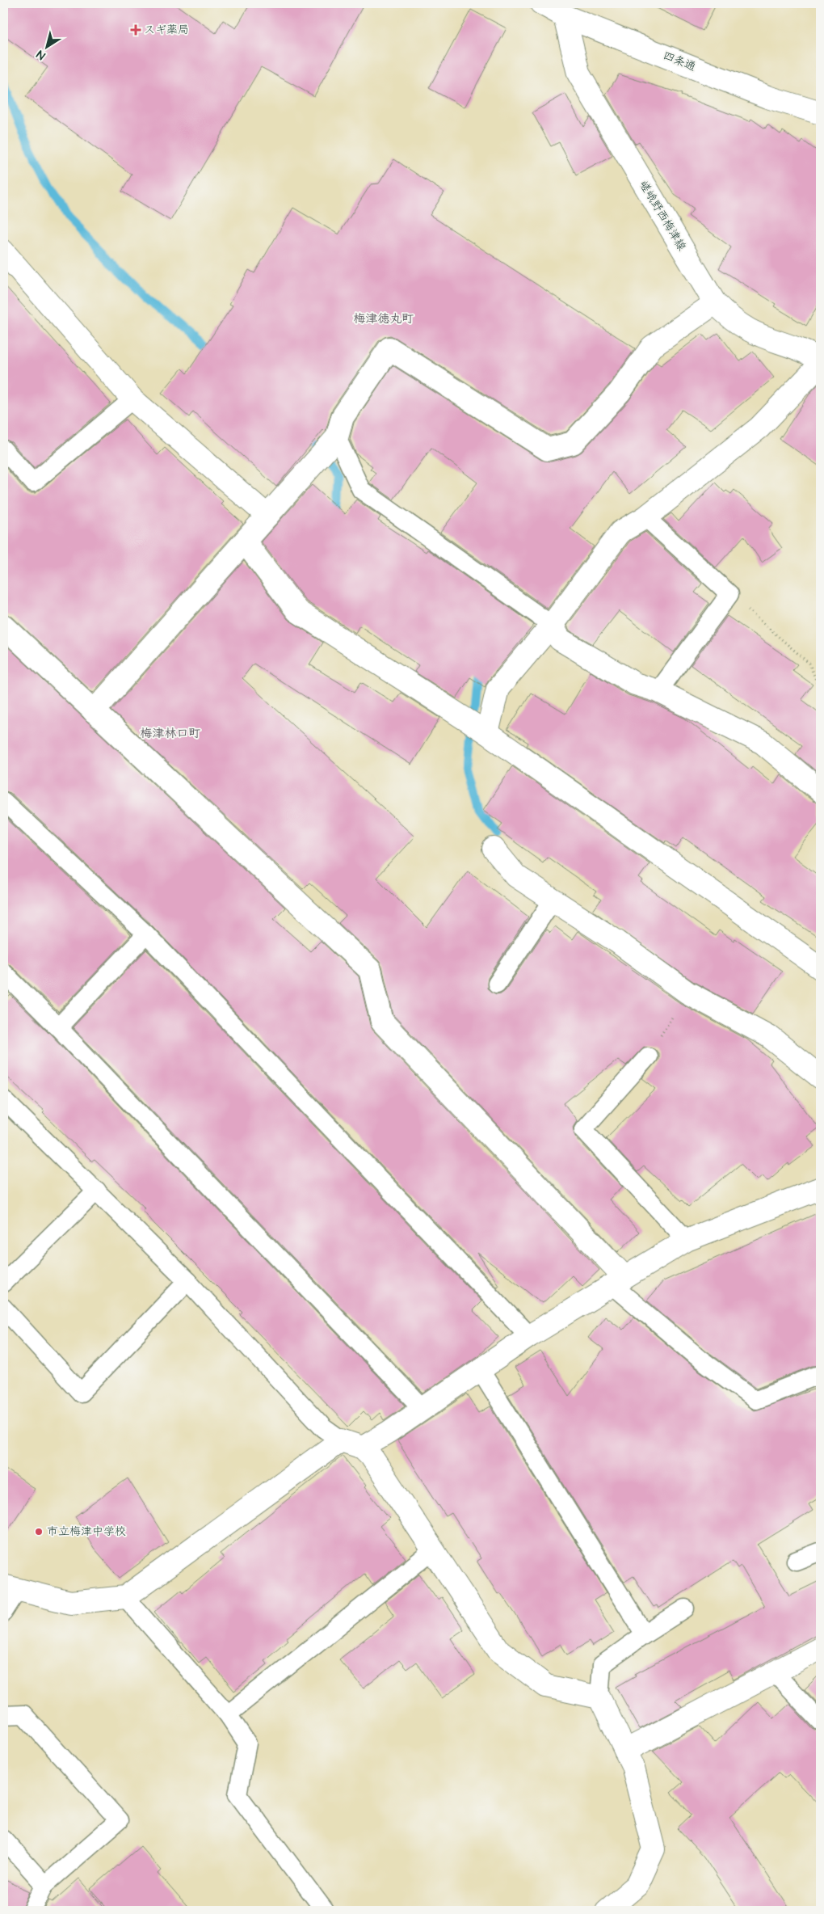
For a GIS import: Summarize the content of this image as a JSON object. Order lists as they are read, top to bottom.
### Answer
{
  "streets": {
    "street": ["四条通", "嵯峨野西梅津線"]
  },
  "crossings": [
    ["四条通", "嵯峨野西梅津線"]
  ],
  "districts": ["梅津徳丸町", "梅津林口町"],
  "places": {
    "health": ["スギ薬局"],
    "other": ["市立梅津中学校"]
  },
  "north": "bottom left"
}
